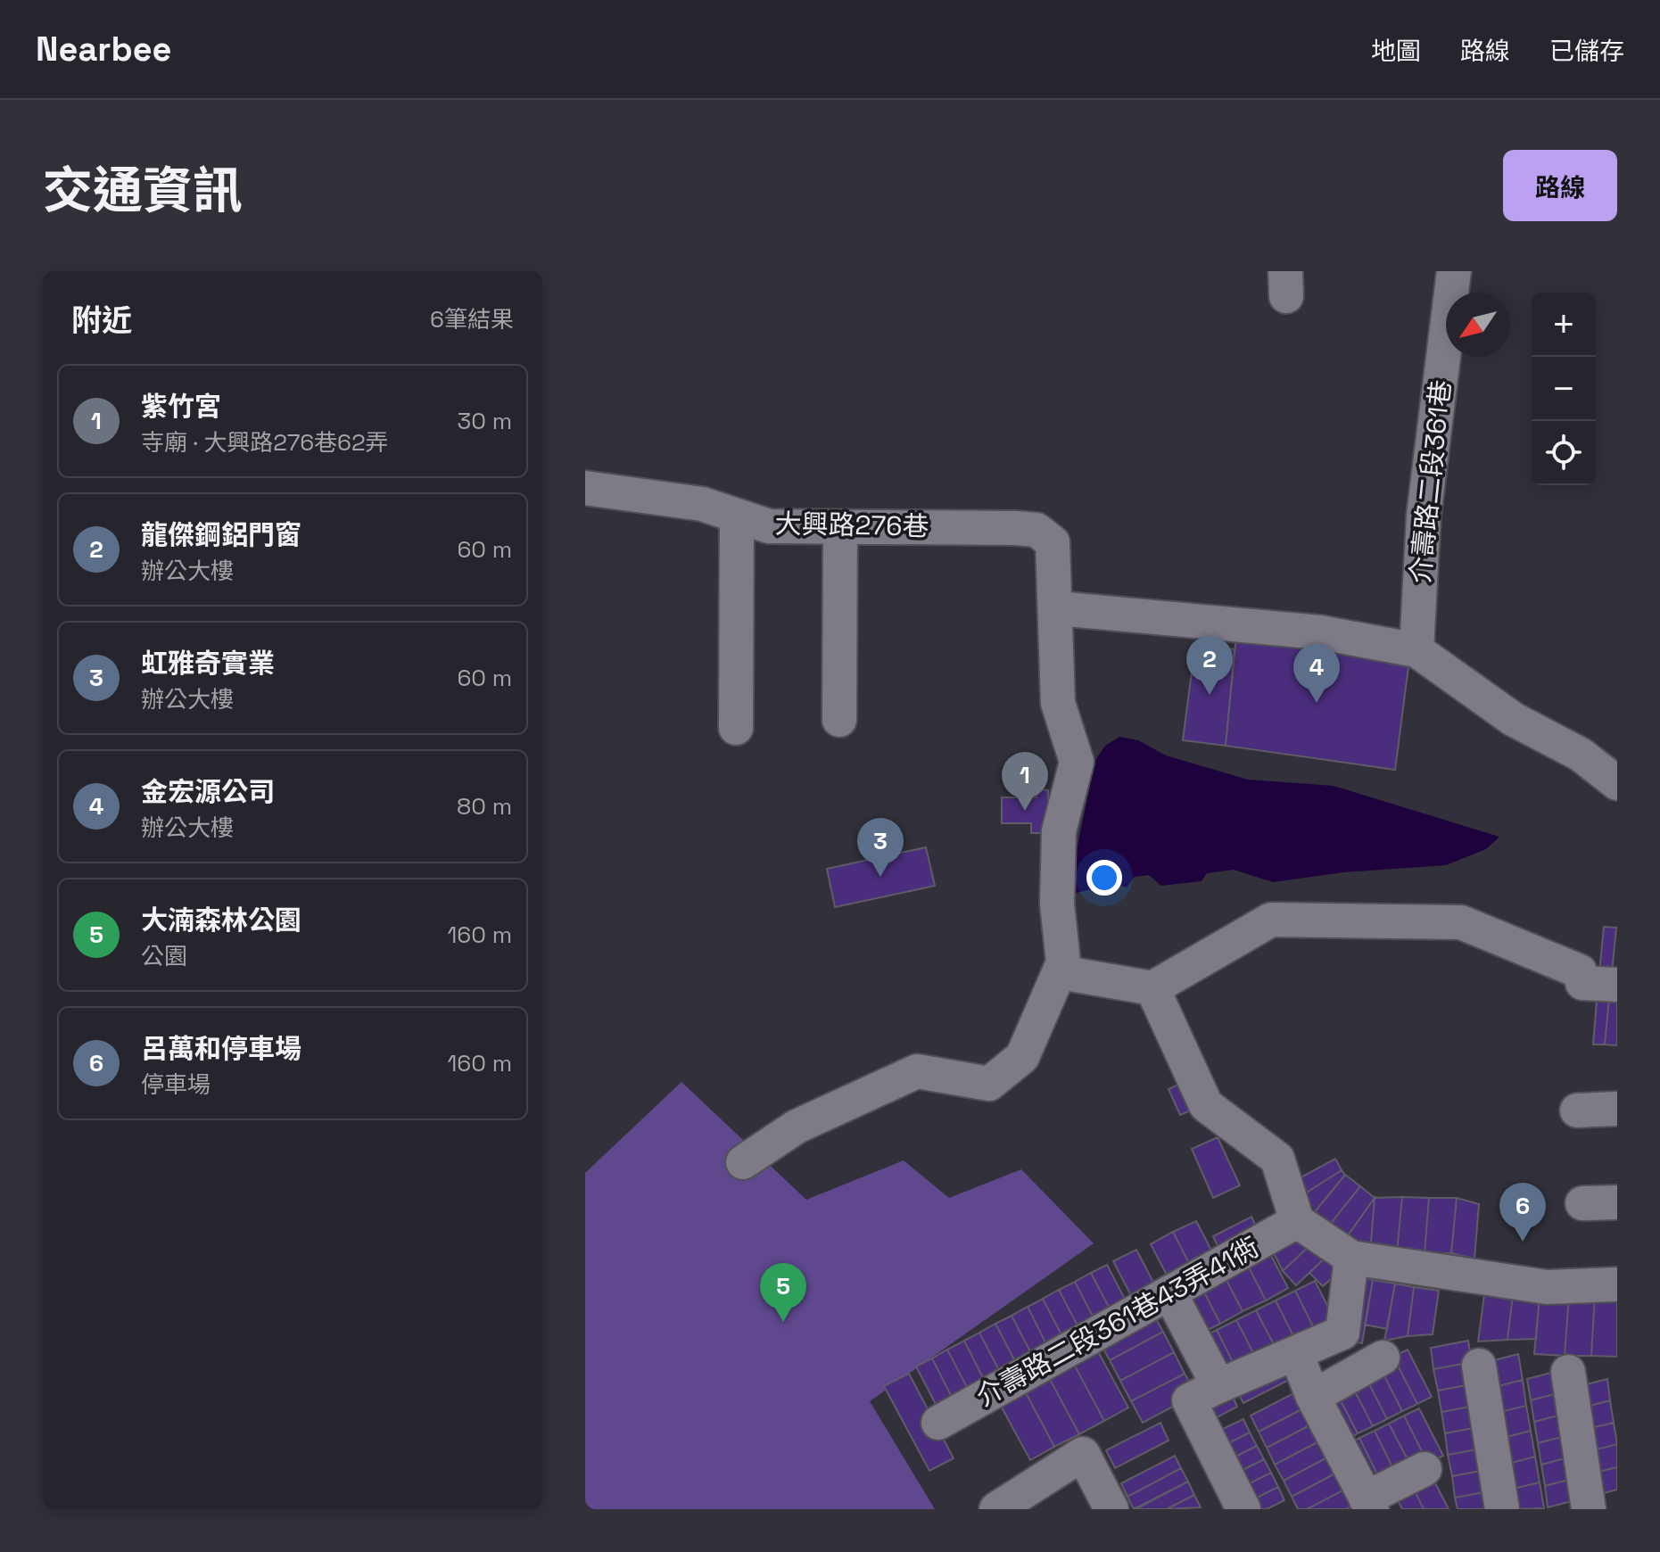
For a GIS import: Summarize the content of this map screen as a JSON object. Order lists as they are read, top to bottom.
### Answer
{
  "streets": {
    "street": ["介壽路二段361巷", "大興路276巷", "介壽路二段361巷43弄41衖"]
  },
  "north": "bottom left",
  "page": {
    "header": "Nearbee",
    "nav": ["地圖", "路線", "已儲存"],
    "title": "交通資訊",
    "buttons": "路線",
    "heading": ["附近", "6筆結果"],
    "map_buttons": ["+", "−"],
    "list": [
      {
        "mark": "1",
        "name": "紫竹宮",
        "note": "寺廟 · 大興路276巷62弄",
        "value": "30 m"
      },
      {
        "mark": "2",
        "name": "龍傑鋼鋁門窗",
        "note": "辦公大樓",
        "value": "60 m"
      },
      {
        "mark": "3",
        "name": "虹雅奇實業",
        "note": "辦公大樓",
        "value": "60 m"
      },
      {
        "mark": "4",
        "name": "金宏源公司",
        "note": "辦公大樓",
        "value": "80 m"
      },
      {
        "mark": "5",
        "name": "大湳森林公園",
        "note": "公園",
        "value": "160 m"
      },
      {
        "mark": "6",
        "name": "呂萬和停車場",
        "note": "停車場",
        "value": "160 m"
      }
    ],
    "pins": [
      "2",
      "4",
      "1",
      "3",
      "6",
      "5"
    ]
  }
}
